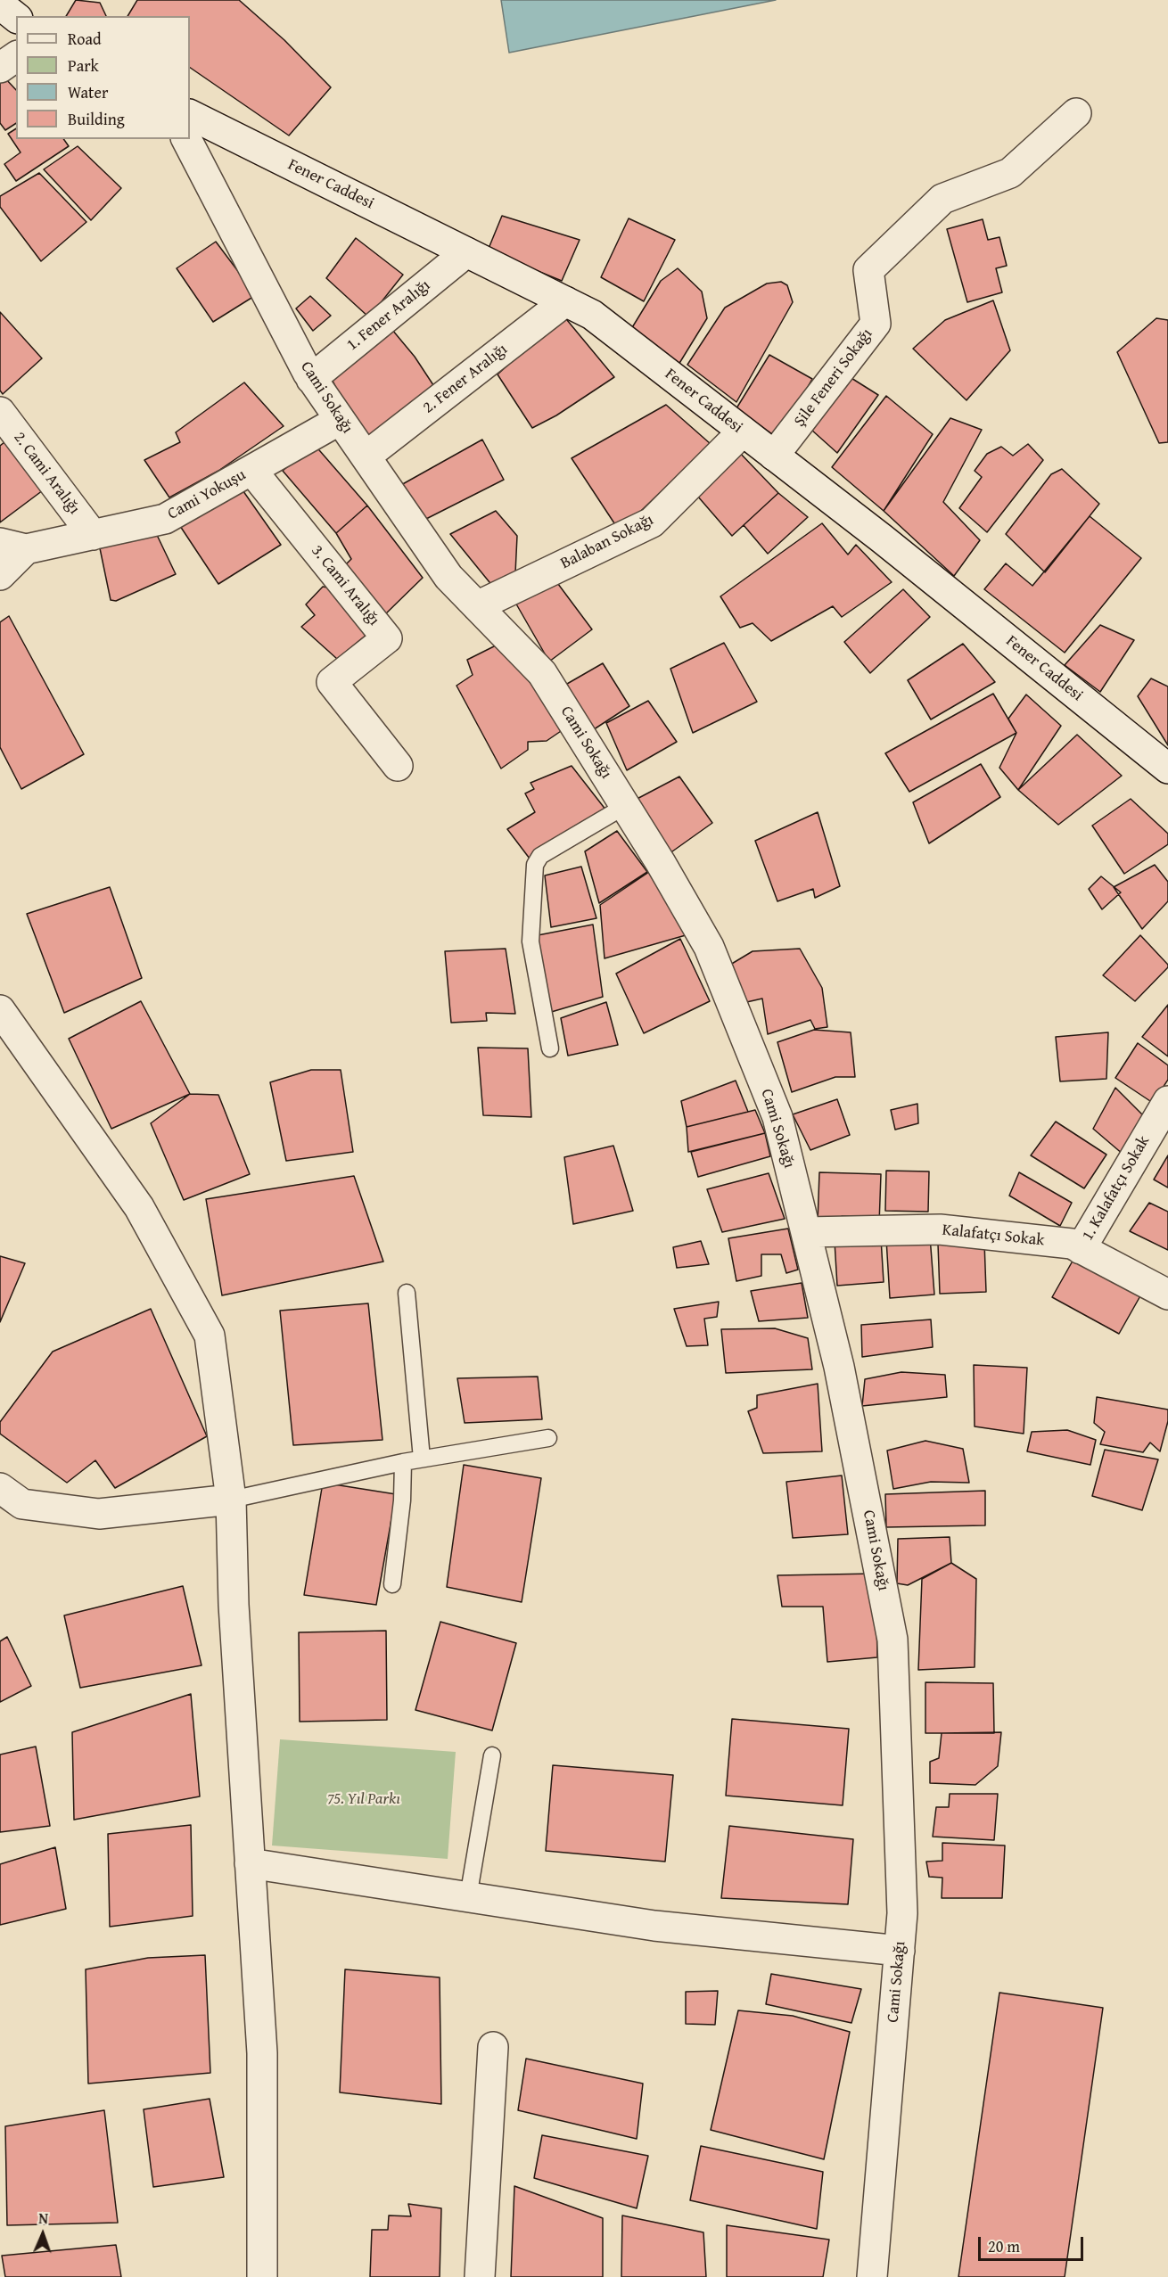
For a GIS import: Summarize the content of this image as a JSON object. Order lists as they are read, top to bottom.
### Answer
{
  "streets": {
    "street": [
      "Fener Caddesi",
      "1. Fener Aralığı",
      "Şile Feneri Sokağı",
      "2. Fener Aralığı",
      "Cami Sokağı",
      "2. Cami Aralığı",
      "Cami Yokuşu",
      "Balaban Sokağı",
      "3. Cami Aralığı",
      "1. Kalafatçı Sokak",
      "Kalafatçı Sokak"
    ]
  },
  "crossings": [
    ["Fener Caddesi", "1. Fener Aralığı"],
    ["Fener Caddesi", "Şile Feneri Sokağı"],
    ["Fener Caddesi", "2. Fener Aralığı"],
    ["Fener Caddesi", "Balaban Sokağı"],
    ["1. Fener Aralığı", "Cami Sokağı"],
    ["2. Fener Aralığı", "Cami Sokağı"],
    ["Cami Sokağı", "Cami Yokuşu"],
    ["Cami Sokağı", "Balaban Sokağı"],
    ["Cami Sokağı", "Kalafatçı Sokak"],
    ["2. Cami Aralığı", "Cami Yokuşu"],
    ["Cami Yokuşu", "3. Cami Aralığı"],
    ["1. Kalafatçı Sokak", "Kalafatçı Sokak"]
  ],
  "parks": ["75. Yıl Parkı"],
  "legend": [
    "Road",
    "Park",
    "Water",
    "Building"
  ],
  "scale_bar": "20 m",
  "north": "top"
}
